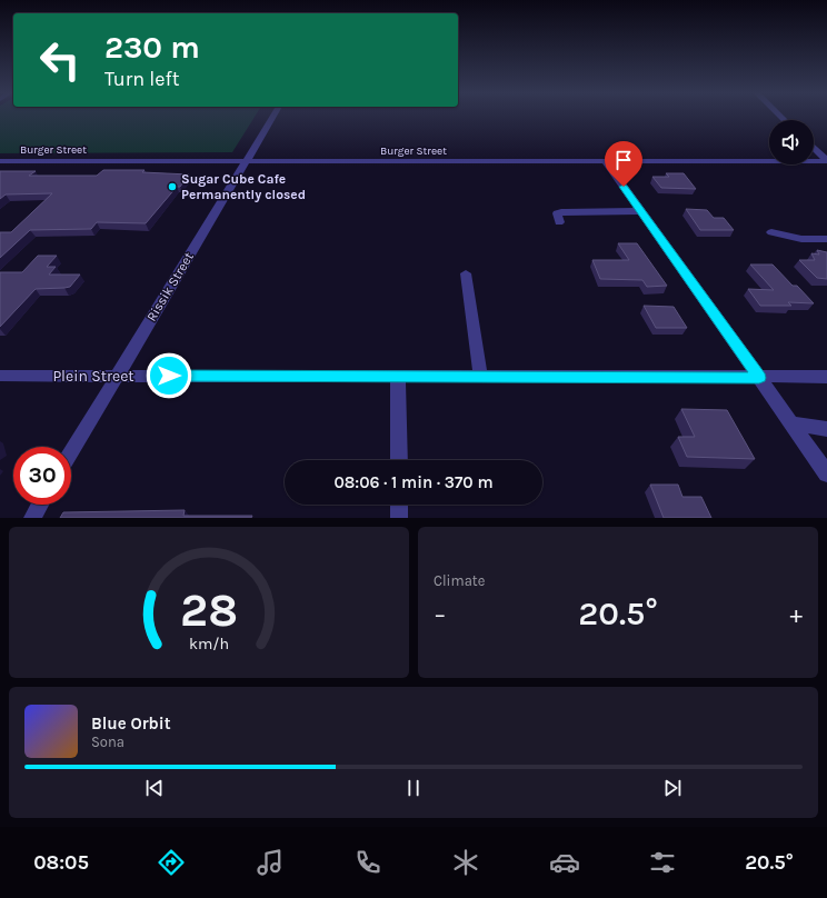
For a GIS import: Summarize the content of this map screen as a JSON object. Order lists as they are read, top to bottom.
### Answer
{
  "streets": {
    "street": ["Burger Street", "Rissik Street", "Plein Street"]
  },
  "crossings": [
    ["Burger Street", "Rissik Street"],
    ["Rissik Street", "Plein Street"]
  ],
  "places": ["Sugar Cube Cafe Permanently closed"],
  "page": {
    "turn": ["230 m", "Turn left"],
    "limit": "30",
    "trip": "08:06 · 1 min · 370 m",
    "tile": "Climate",
    "heat": ["−", "20.5°", "+"],
    "song": ["Blue Orbit", "Sona"],
    "tabs": ["08:05", "20.5°"],
    "gauge": ["28", "km/h"]
  }
}
